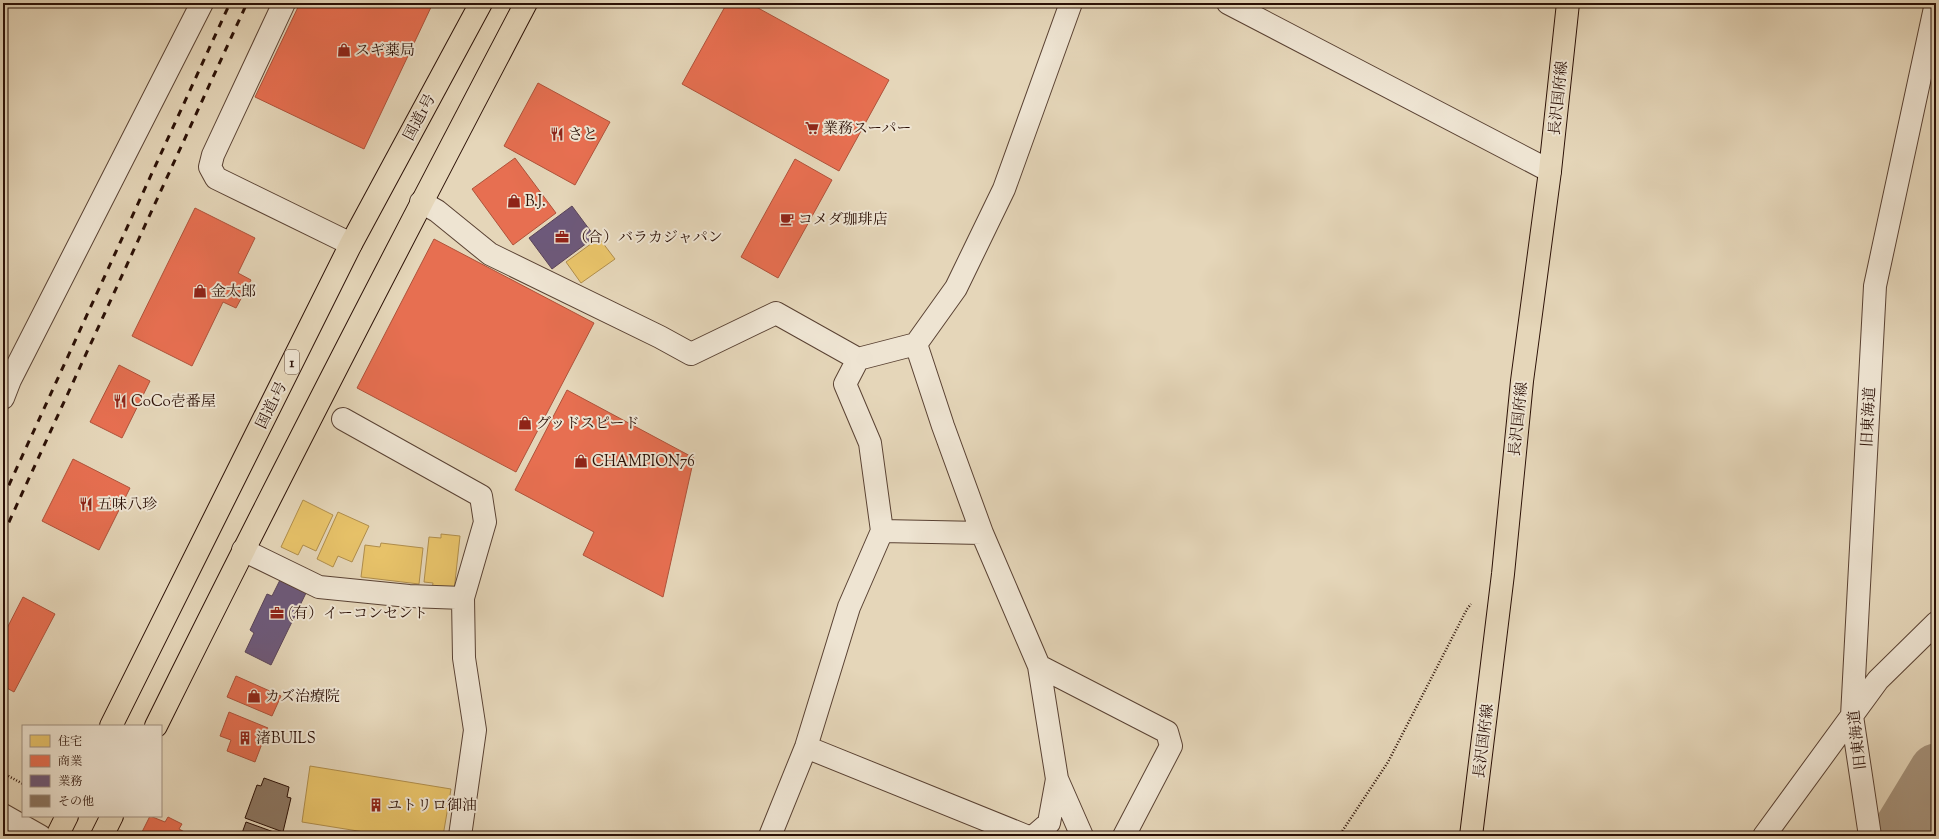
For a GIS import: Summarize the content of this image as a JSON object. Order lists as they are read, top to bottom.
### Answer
{
  "streets": {
    "main road": ["長沢国府線", "国道1号", "1"],
    "street": ["旧東海道"]
  },
  "places": {
    "shop": [
      "スギ薬局",
      "B.J.",
      "金太郎",
      "グッドスピード",
      "CHAMPION76",
      "カズ治療院"
    ],
    "supermarket": ["業務スーパー"],
    "restaurant": ["さと", "CoCo壱番屋", "五味八珍"],
    "cafe": ["コメダ珈琲店"],
    "office": ["（合）バラカジャパン", "(有）イーコンセント"],
    "building": ["渚BUILS", "ユトリロ御油"]
  },
  "legend": [
    "住宅",
    "商業",
    "業務",
    "その他"
  ]
}
